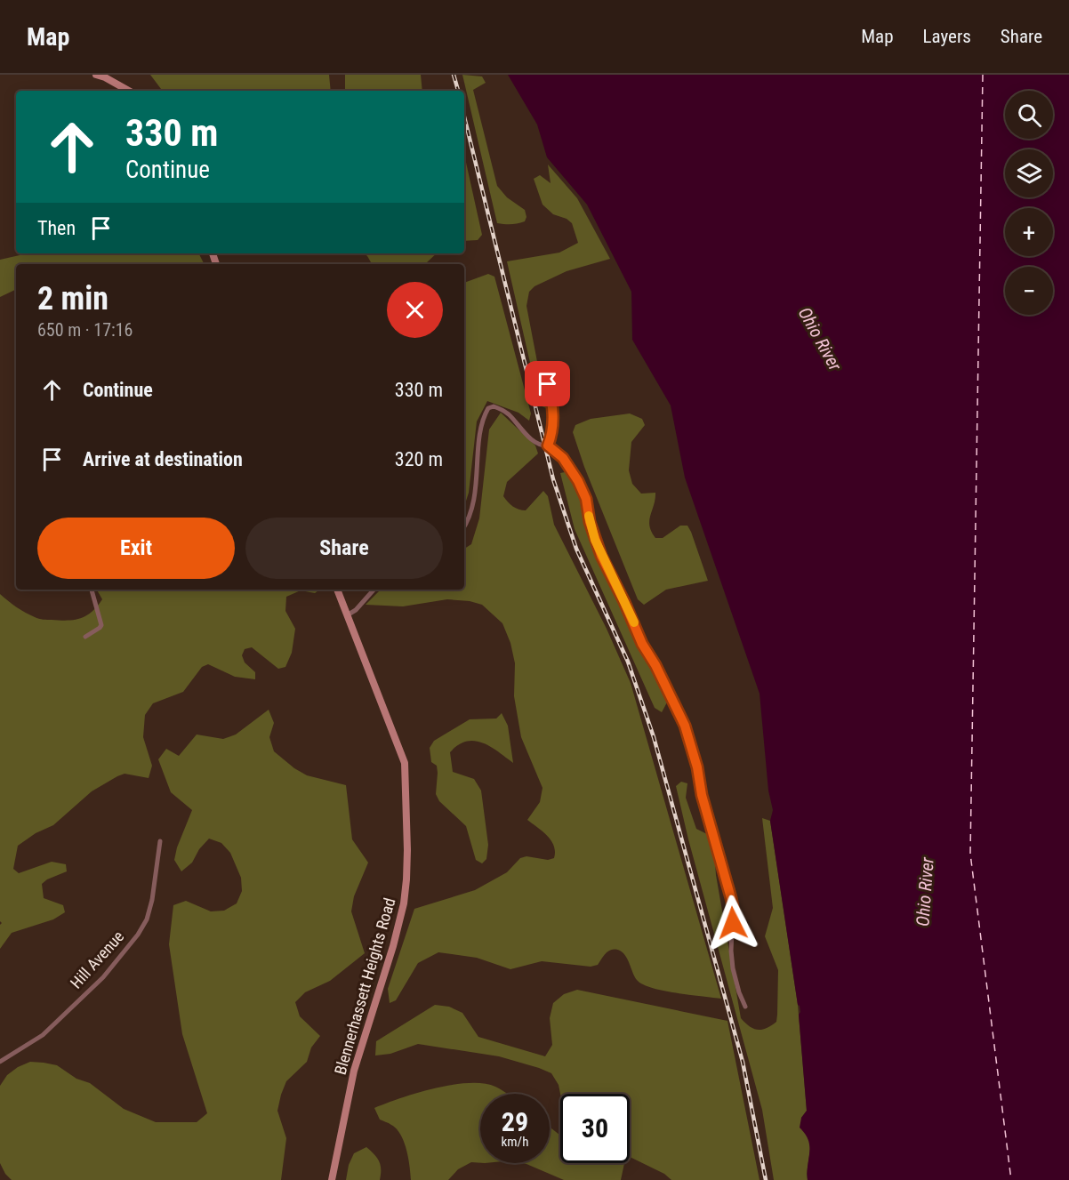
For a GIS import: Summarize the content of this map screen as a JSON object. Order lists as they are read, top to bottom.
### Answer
{
  "streets": {
    "street": ["Hill Avenue", "Blennerhassett Heights Road"]
  },
  "water": ["Ohio River"],
  "page": {
    "header": "Map",
    "nav": ["Map", "Layers", "Share"],
    "map_buttons": ["+", "−"],
    "turn": ["330 m", "Continue"],
    "then": "Then",
    "heading": ["2 min", "650 m · 17:16"],
    "list": [
      {
        "name": "Continue",
        "value": "330 m"
      },
      {
        "name": "Arrive at destination",
        "value": "320 m"
      }
    ],
    "buttons": ["Exit", "Share"],
    "speed": "29 km/h",
    "limit": "30"
  }
}
